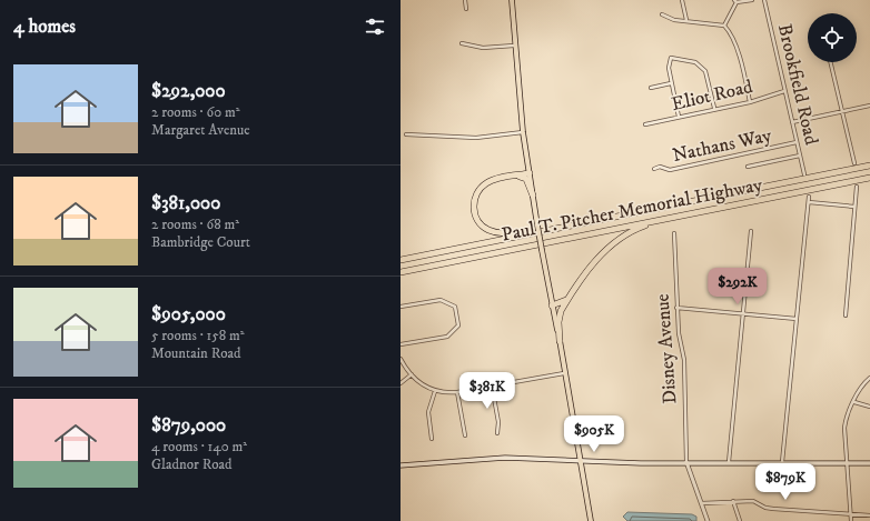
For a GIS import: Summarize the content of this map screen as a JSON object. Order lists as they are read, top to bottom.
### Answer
{
  "streets": {
    "highway": ["Paul T. Pitcher Memorial Highway"],
    "street": [
      "Brookfield Road",
      "Eliot Road",
      "Nathans Way",
      "Disney Avenue"
    ]
  },
  "crossings": [
    ["Brookfield Road", "Eliot Road"],
    ["Brookfield Road", "Nathans Way"]
  ],
  "page": {
    "heading": "4 homes",
    "list": [
      {
        "name": "$292,000",
        "note": "2 rooms · 60 m² · Margaret Avenue"
      },
      {
        "name": "$381,000",
        "note": "2 rooms · 68 m² · Bambridge Court"
      },
      {
        "name": "$905,000",
        "note": "5 rooms · 158 m² · Mountain Road"
      },
      {
        "name": "$879,000",
        "note": "4 rooms · 140 m² · Gladnor Road"
      }
    ],
    "price": [
      "$292K",
      "$381K",
      "$905K",
      "$879K"
    ]
  }
}
